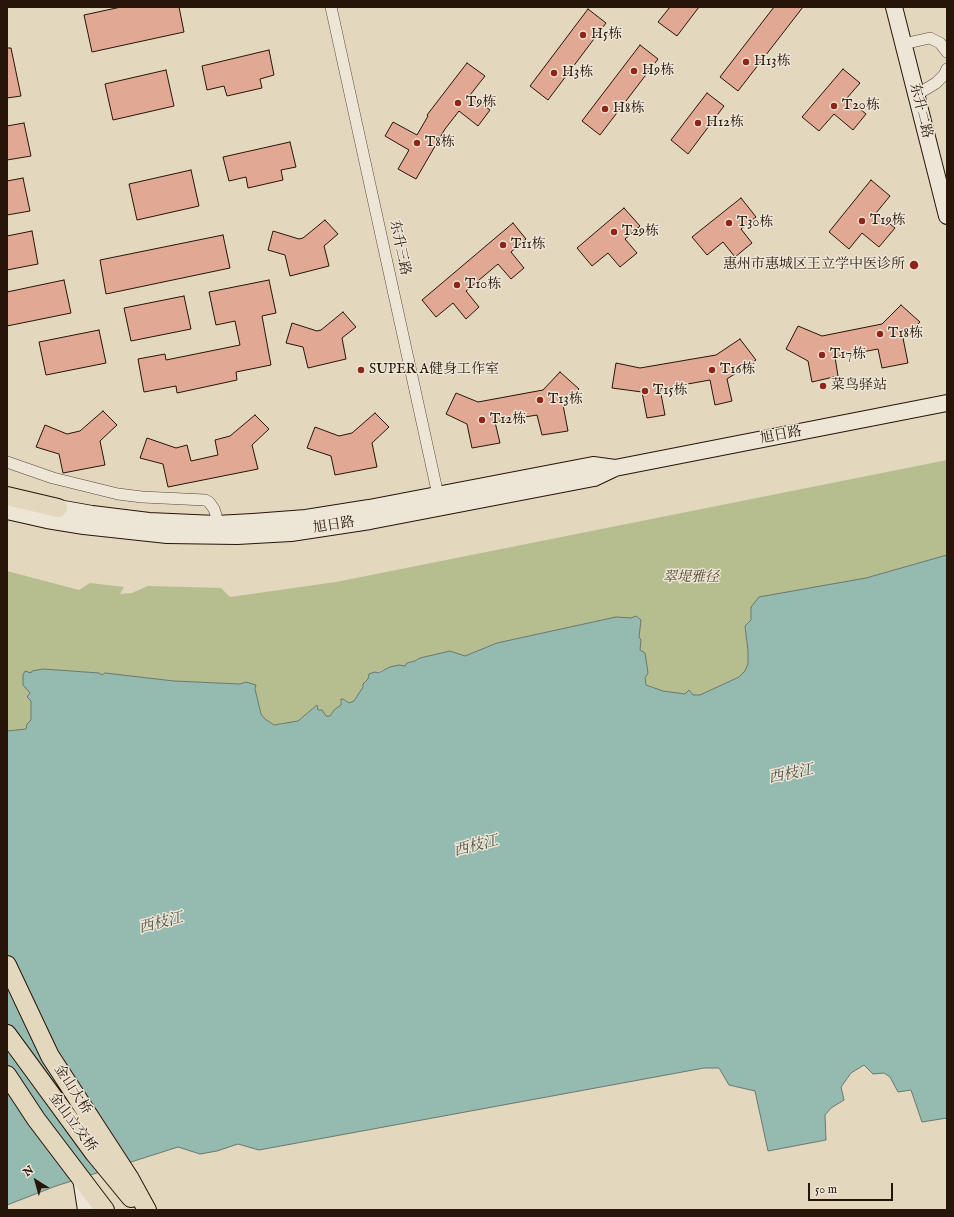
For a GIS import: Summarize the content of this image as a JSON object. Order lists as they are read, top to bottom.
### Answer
{
  "streets": {
    "main road": [
      "东升二路",
      "旭日路",
      "金山大桥",
      "金山立交桥"
    ],
    "street": ["东升三路"]
  },
  "crossings": [
    ["东升三路", "旭日路"]
  ],
  "water": ["西枝江"],
  "parks": ["翠堤雅径"],
  "places": [
    "H5栋",
    "H13栋",
    "H9栋",
    "H3栋",
    "T9栋",
    "T20栋",
    "H8栋",
    "H12栋",
    "T8栋",
    "T19栋",
    "T30栋",
    "T29栋",
    "T11栋",
    "惠州市惠城区王立学中医诊所",
    "T10栋",
    "T18栋",
    "T17栋",
    "SUPER A健身工作室",
    "T16栋",
    "菜鸟驿站",
    "T15栋",
    "T13栋",
    "T12栋"
  ],
  "scale_bar": "50 m",
  "north": "top left"
}
